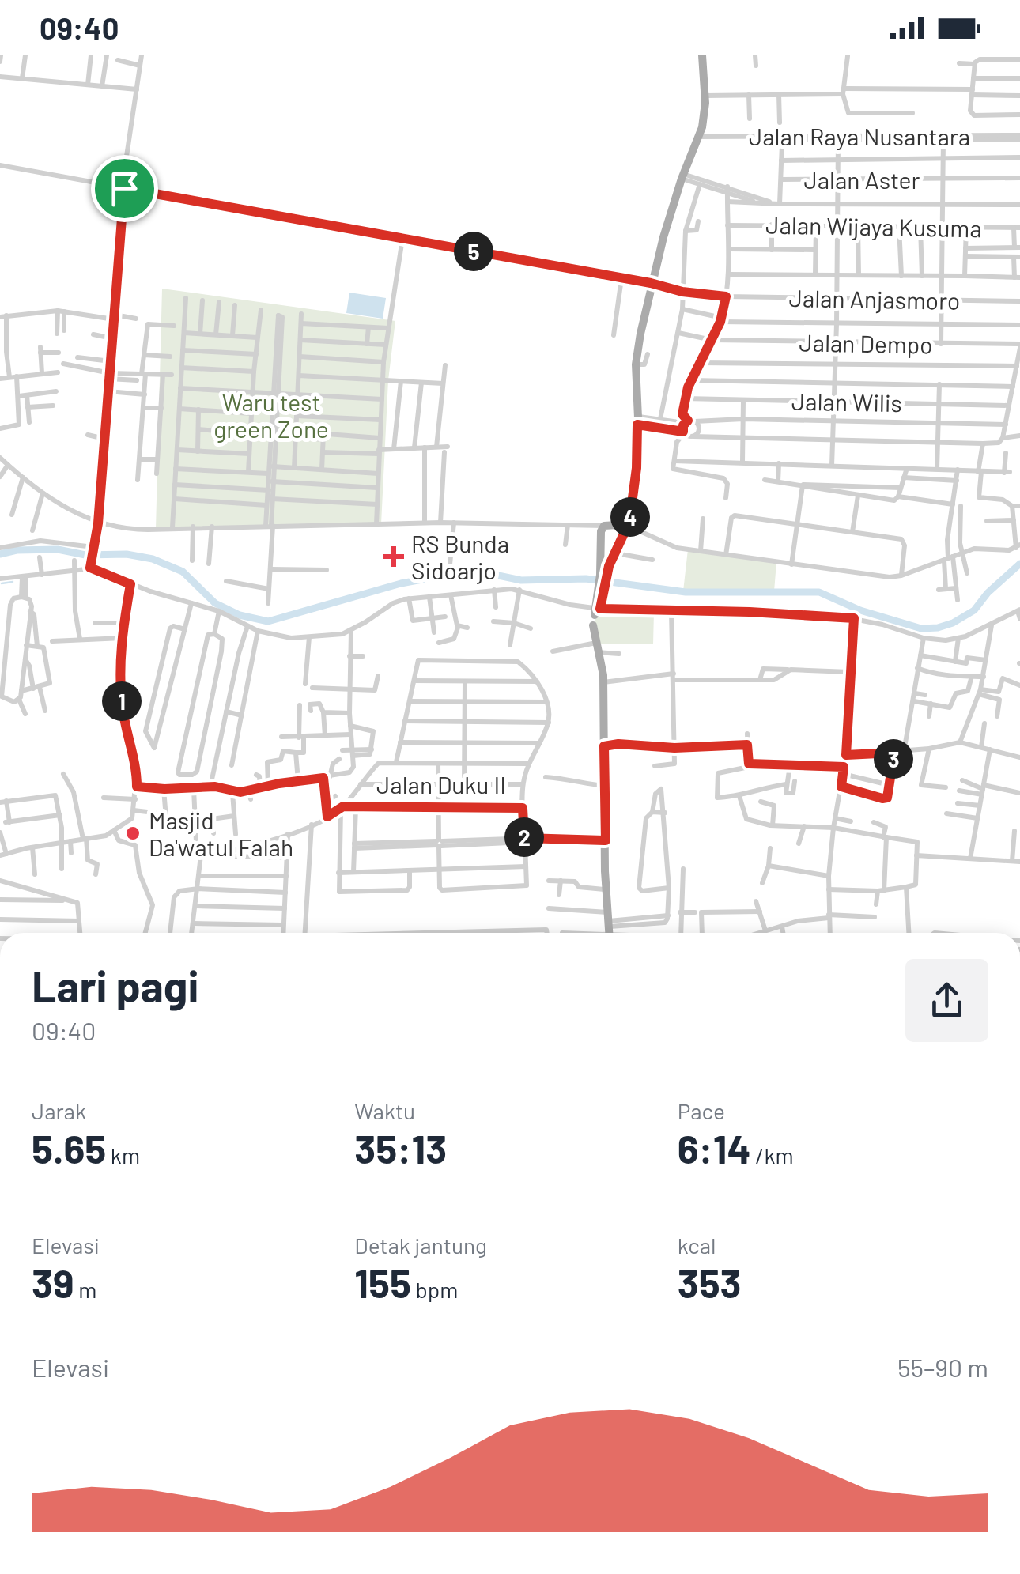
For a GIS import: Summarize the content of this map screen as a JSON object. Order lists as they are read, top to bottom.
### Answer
{
  "streets": {
    "street": [
      "Jalan Raya Nusantara",
      "Jalan Aster",
      "Jalan Wijaya Kusuma",
      "Jalan Anjasmoro",
      "Jalan Dempo",
      "Jalan Wilis",
      "Jalan Duku II"
    ]
  },
  "parks": ["Waru test green Zone"],
  "places": {
    "health": ["RS Bunda Sidoarjo"],
    "other": ["Masjid Da'watul Falah"]
  },
  "page": {
    "status": "09:40",
    "pins": [
      "5",
      "4",
      "1",
      "3",
      "2"
    ],
    "heading": ["Lari pagi", "09:40"],
    "stats": [
      ["Jarak", "5.65 km"],
      ["Waktu", "35:13"],
      ["Pace", "6:14 /km"],
      ["Elevasi", "39 m"],
      ["Detak jantung", "155 bpm"],
      ["kcal", "353"]
    ],
    "chart": ["Elevasi", "55–90 m"]
  }
}
